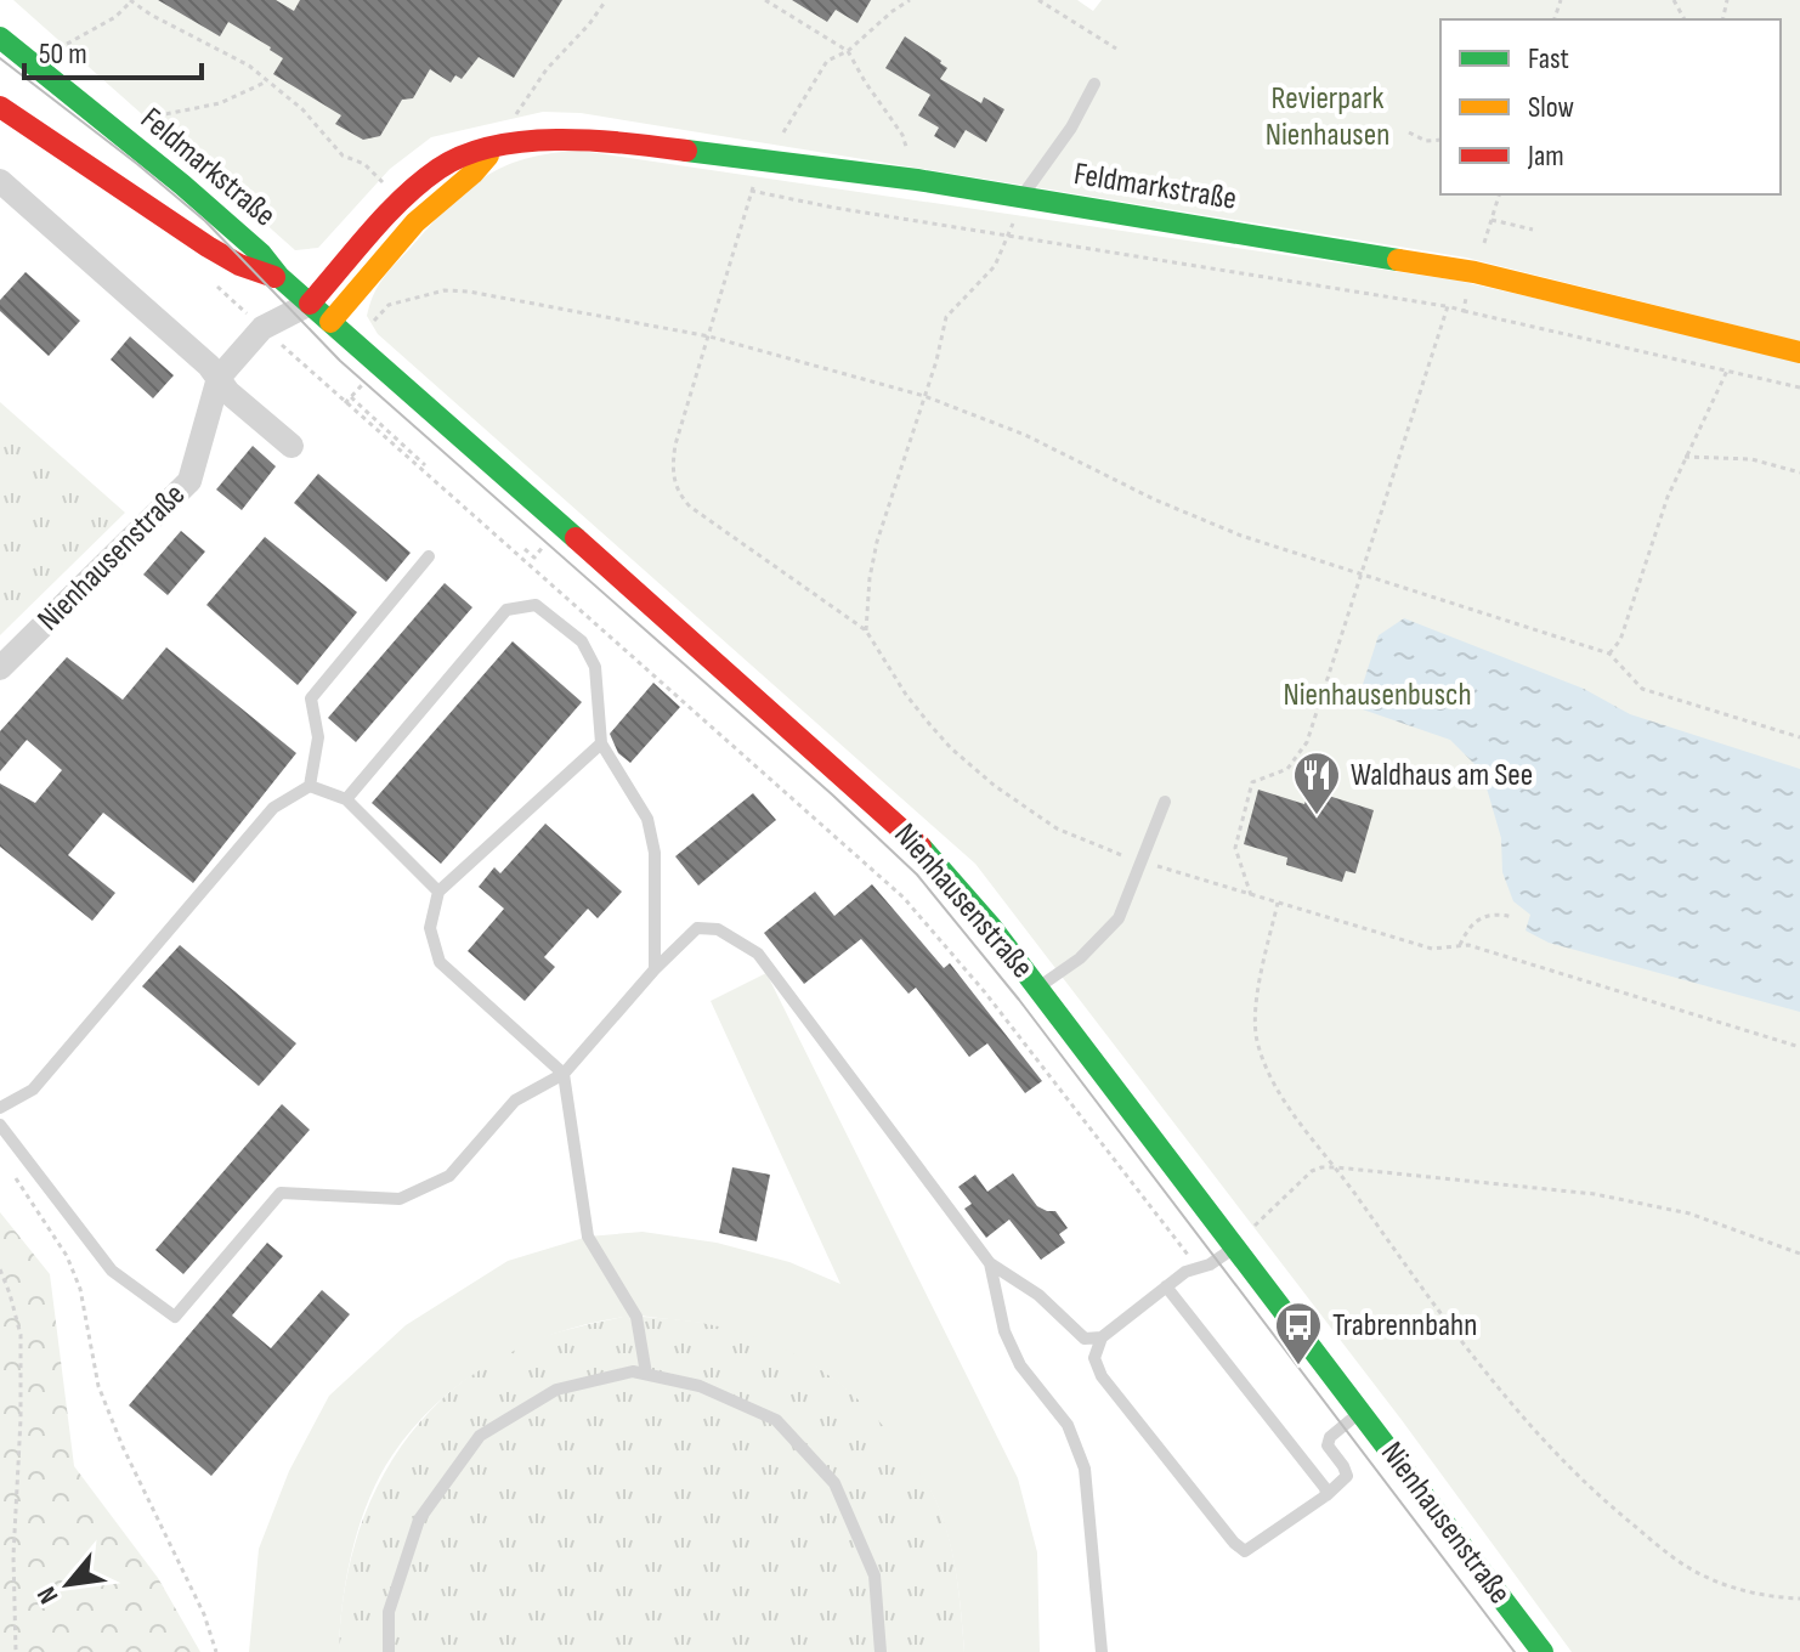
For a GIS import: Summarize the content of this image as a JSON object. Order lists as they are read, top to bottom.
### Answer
{
  "streets": {
    "main road": ["Feldmarkstraße", "Nienhausenstraße"]
  },
  "crossings": [
    ["Feldmarkstraße", "Nienhausenstraße"]
  ],
  "parks": ["Revierpark Nienhausen", "Nienhausenbusch"],
  "places": {
    "restaurant": ["Waldhaus am See"],
    "bus stop": ["Trabrennbahn"]
  },
  "legend": ["Fast", "Slow", "Jam"],
  "scale_bar": "50 m",
  "north": "bottom left"
}
